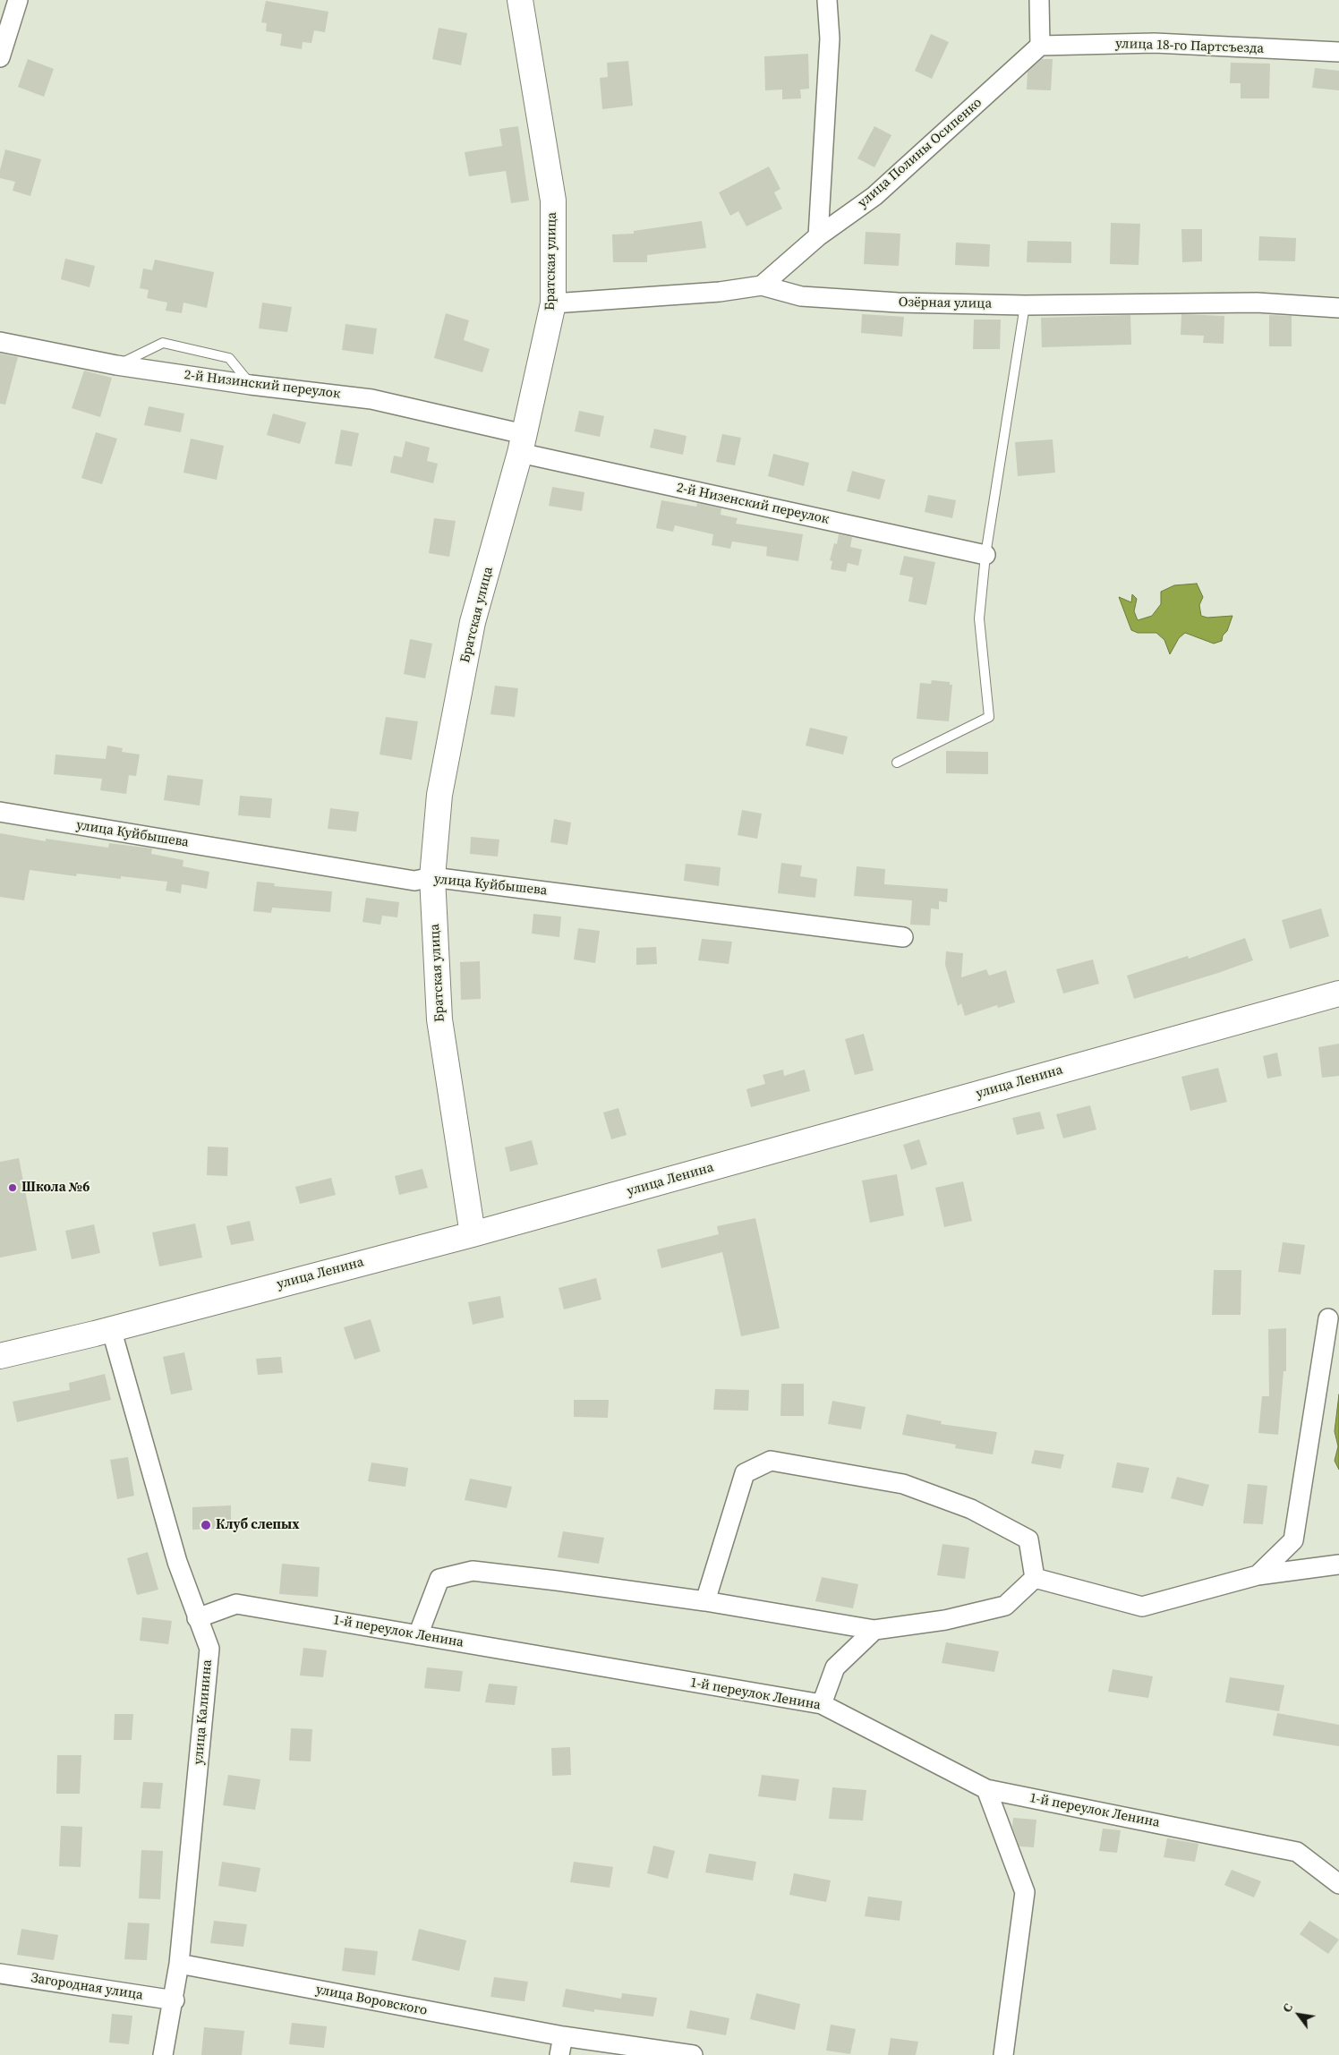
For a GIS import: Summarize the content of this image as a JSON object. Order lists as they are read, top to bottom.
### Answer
{
  "streets": {
    "main road": ["Братская улица", "улица Ленина"],
    "street": [
      "улица 18-го Партсъезда",
      "улица Полины Осипенко",
      "Озёрная улица",
      "2-й Низинский переулок",
      "2-й Низенский переулок",
      "улица Куйбышева",
      "1-й переулок Ленина",
      "улица Калинина",
      "Загородная улица",
      "улица Воровского"
    ]
  },
  "crossings": [
    ["улица 18-го Партсъезда", "улица Полины Осипенко"],
    ["улица Полины Осипенко", "Озёрная улица"],
    ["Братская улица", "Озёрная улица"],
    ["Братская улица", "2-й Низинский переулок"],
    ["Братская улица", "2-й Низенский переулок"],
    ["Братская улица", "улица Куйбышева"],
    ["Братская улица", "улица Ленина"],
    ["2-й Низинский переулок", "2-й Низенский переулок"],
    ["улица Ленина", "улица Калинина"],
    ["1-й переулок Ленина", "улица Калинина"],
    ["улица Калинина", "Загородная улица"],
    ["улица Калинина", "улица Воровского"]
  ],
  "places": ["Школа №6", "Клуб слепых"],
  "north": "top left"
}
